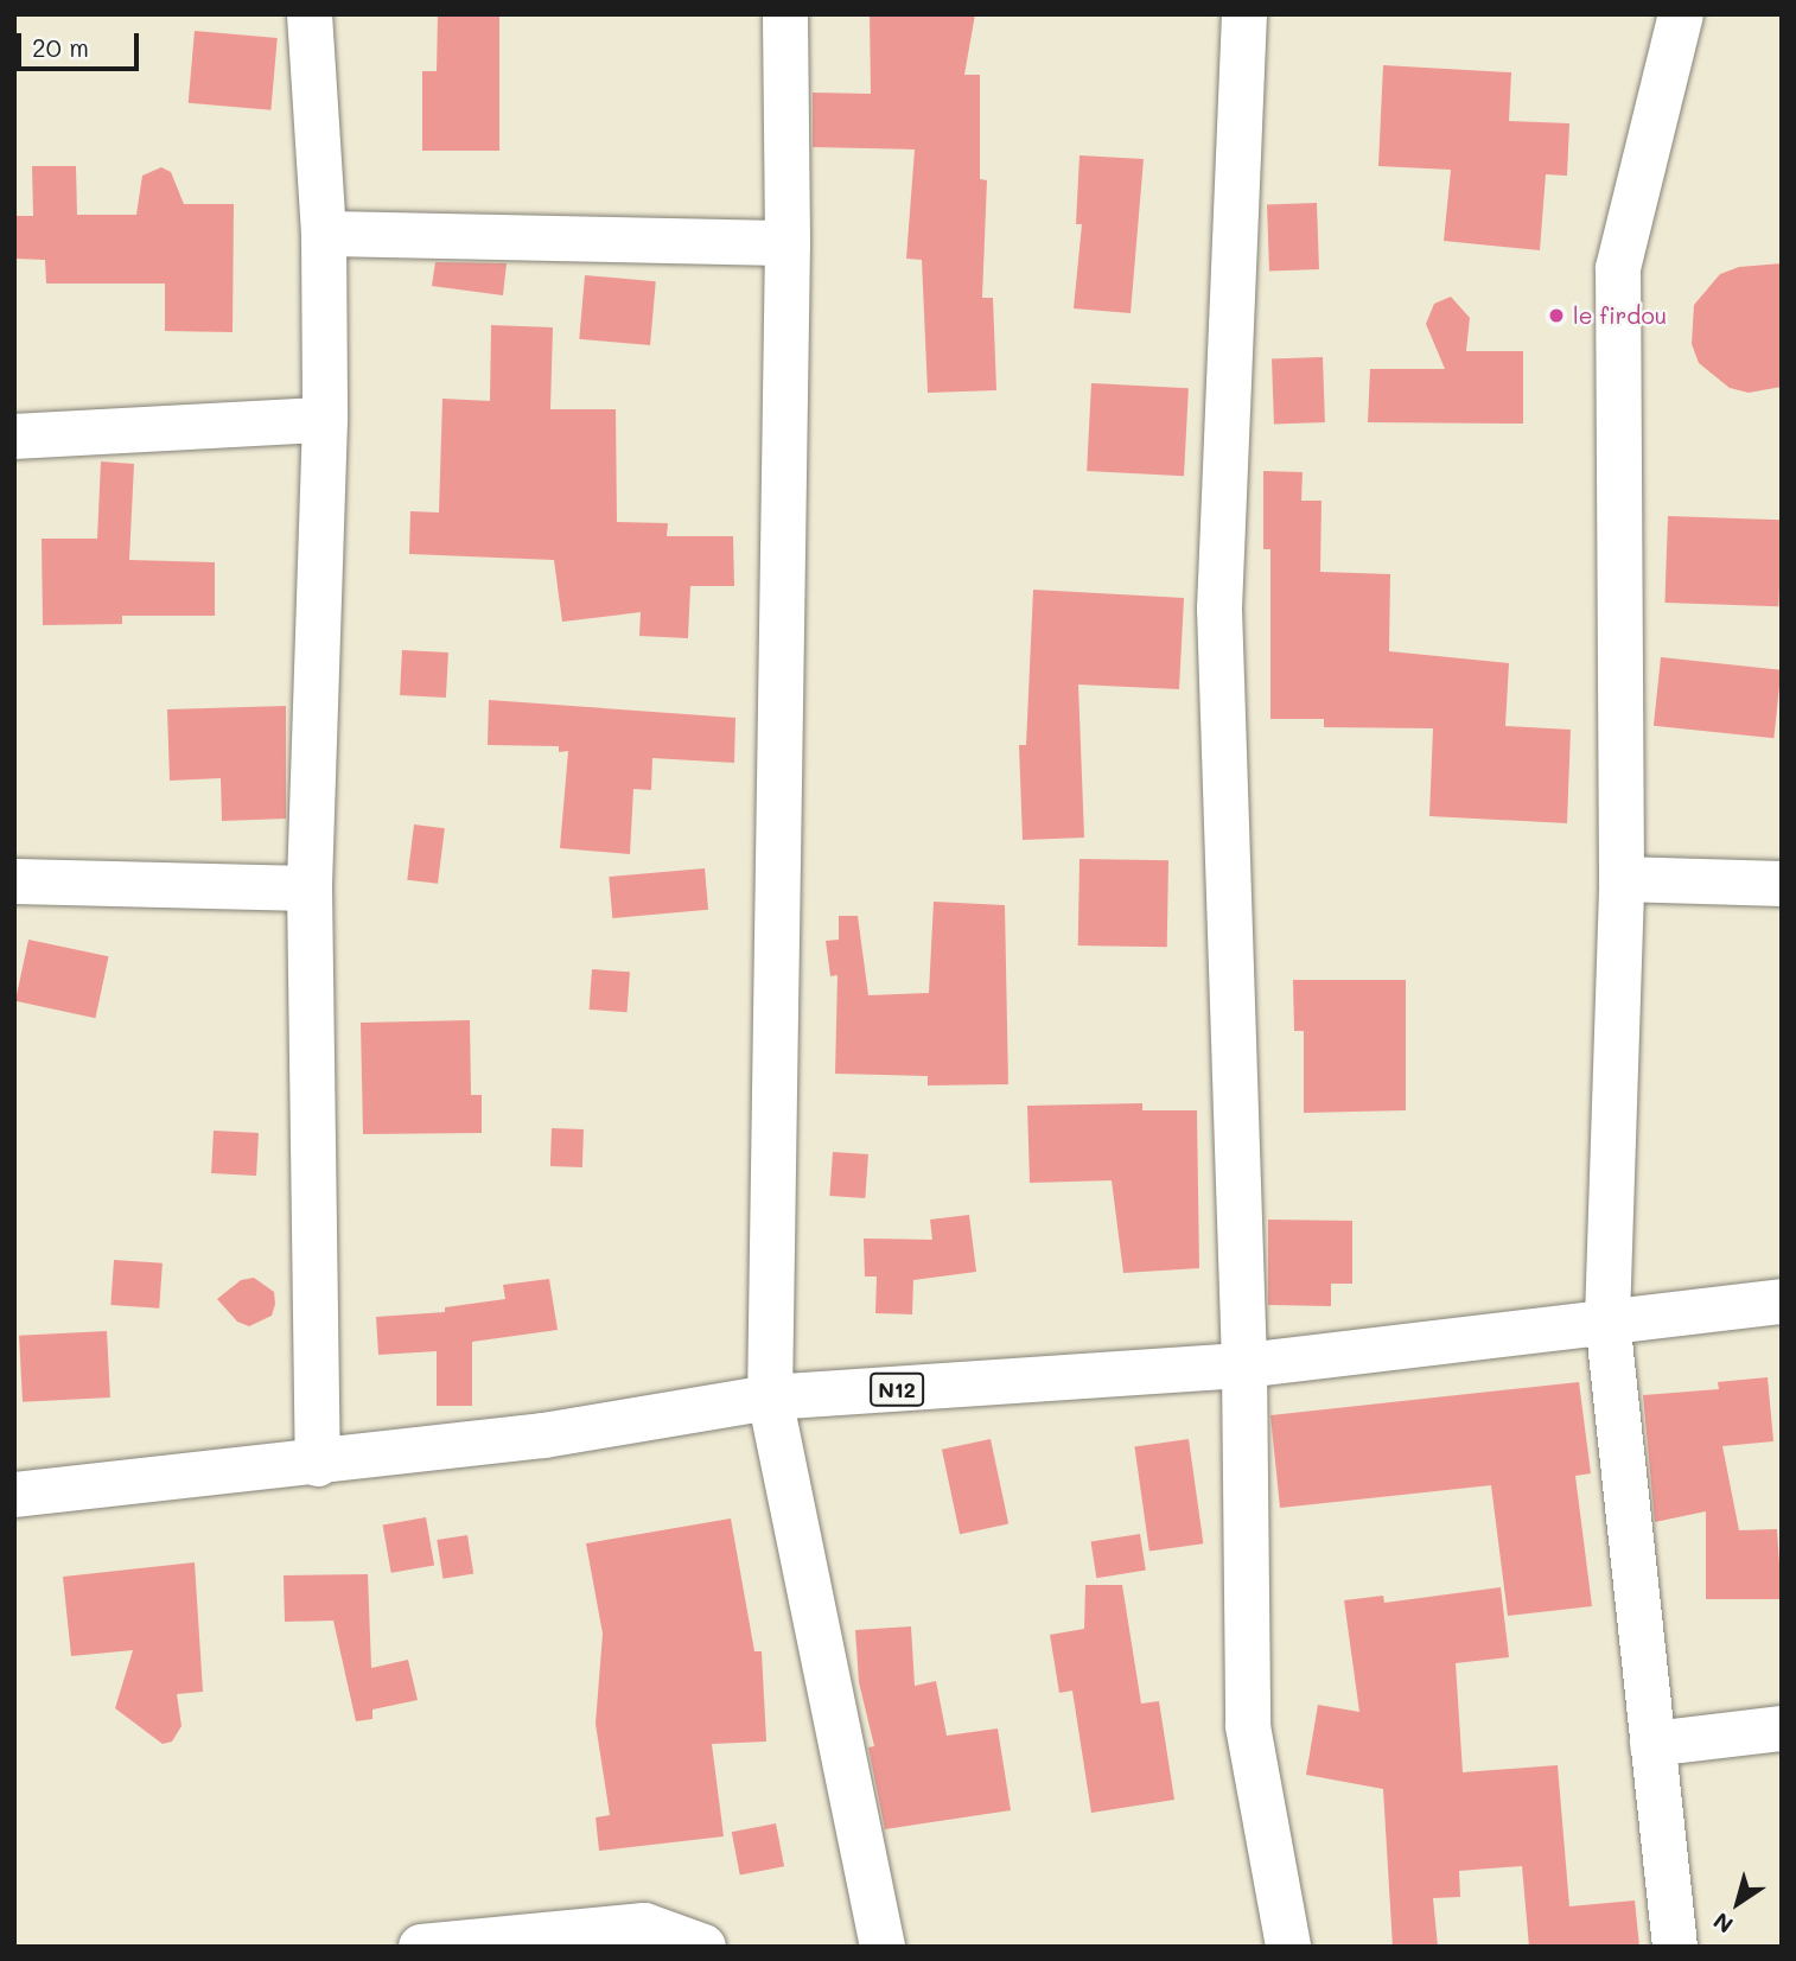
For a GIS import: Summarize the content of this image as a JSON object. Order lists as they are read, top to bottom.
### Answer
{
  "streets": {
    "street": ["N12"]
  },
  "places": ["le firdou"],
  "scale_bar": "20 m",
  "north": "bottom left"
}
